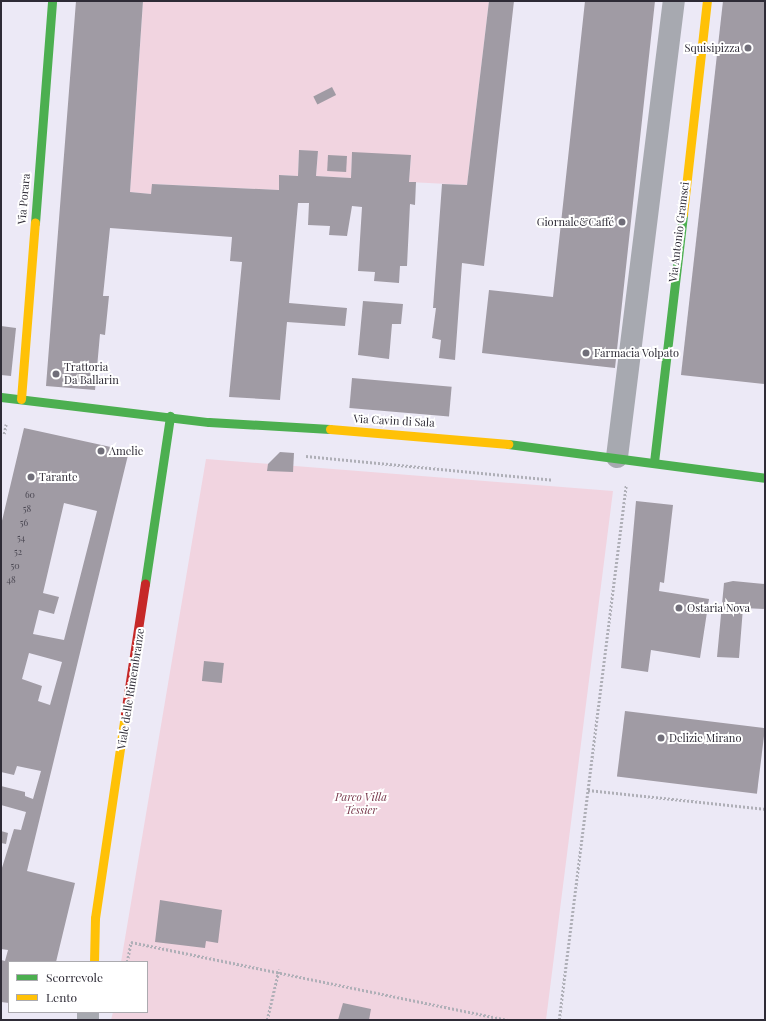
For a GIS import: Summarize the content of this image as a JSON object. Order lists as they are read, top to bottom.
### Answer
{
  "streets": {
    "street": [
      "Via Porara",
      "Via Antonio Gramsci",
      "Via Cavin di Sala",
      "Viale delle Rimembranze"
    ]
  },
  "crossings": [
    ["Via Porara", "Via Cavin di Sala"],
    ["Via Antonio Gramsci", "Via Cavin di Sala"],
    ["Via Cavin di Sala", "Viale delle Rimembranze"]
  ],
  "parks": ["Parco Villa Tessier"],
  "places": [
    "Squisipizza",
    "Giornale&Caffé",
    "Farmacia Volpato",
    "Trattoria Da Ballarin",
    "Amelie",
    "Tarante",
    "Ostaria Nova",
    "Delizie Mirano"
  ],
  "house_numbers": [
    "60",
    "58",
    "56",
    "54",
    "52",
    "50",
    "48"
  ],
  "legend": ["Scorrevole", "Lento"]
}
